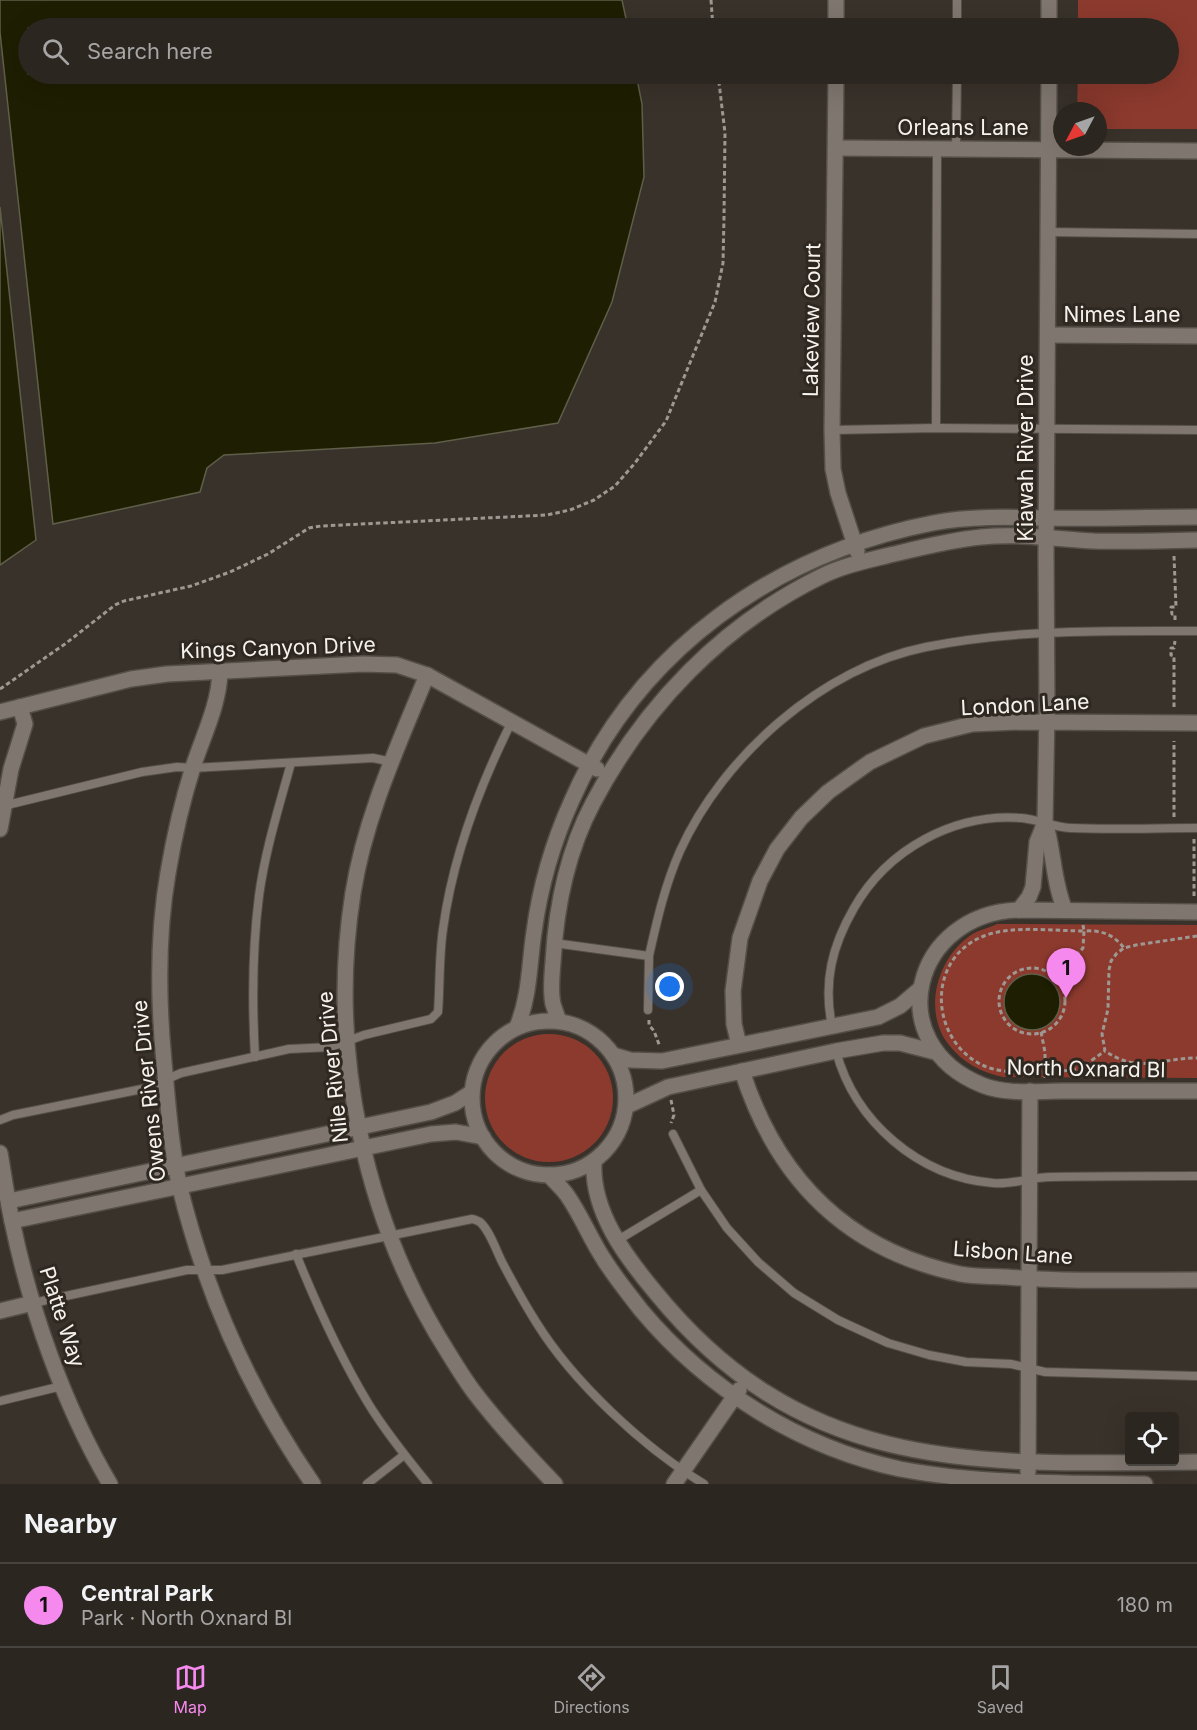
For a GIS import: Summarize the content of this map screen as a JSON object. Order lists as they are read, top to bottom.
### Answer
{
  "streets": {
    "street": [
      "Orleans Lane",
      "Nimes Lane",
      "Lakeview Court",
      "Kiawah River Drive",
      "Kings Canyon Drive",
      "London Lane",
      "Nile River Drive",
      "North Oxnard Bl",
      "Owens River Drive",
      "Lisbon Lane",
      "Platte Way"
    ]
  },
  "crossings": [
    ["Orleans Lane", "Lakeview Court"],
    ["Orleans Lane", "Kiawah River Drive"],
    ["Nimes Lane", "Kiawah River Drive"],
    ["Kiawah River Drive", "London Lane"],
    ["Kiawah River Drive", "North Oxnard Bl"],
    ["Kings Canyon Drive", "Nile River Drive"],
    ["Kings Canyon Drive", "Owens River Drive"]
  ],
  "north": "bottom left",
  "page": {
    "search": "Search here",
    "pins": "1",
    "heading": "Nearby",
    "list": [
      {
        "mark": "1",
        "name": "Central Park",
        "note": "Park · North Oxnard Bl",
        "value": "180 m"
      }
    ],
    "nav": ["Map", "Directions", "Saved"]
  }
}
